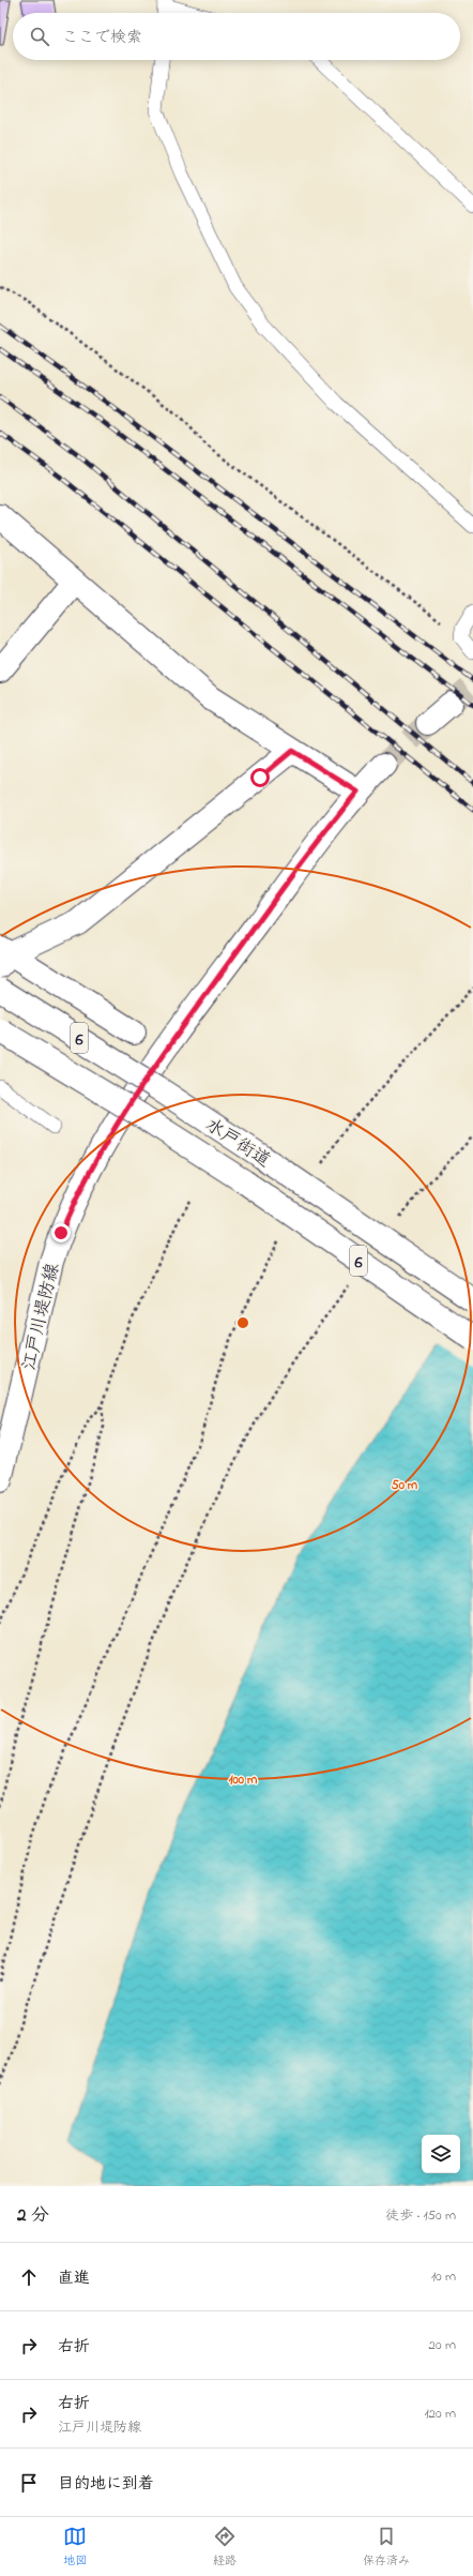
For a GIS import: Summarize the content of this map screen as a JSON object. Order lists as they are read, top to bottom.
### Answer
{
  "streets": {
    "main road": ["6", "水戸街道", "江戸川堤防線"]
  },
  "page": {
    "search": "ここで検索",
    "heading": ["2 分", "徒歩 · 150 m"],
    "list": [
      ["直進", "10 m"],
      ["右折", "20 m"],
      ["右折", "江戸川堤防線", "120 m"],
      "目的地に到着"
    ],
    "nav": ["地図", "経路", "保存済み"]
  },
  "rings": ["50 m", "100 m"]
}
